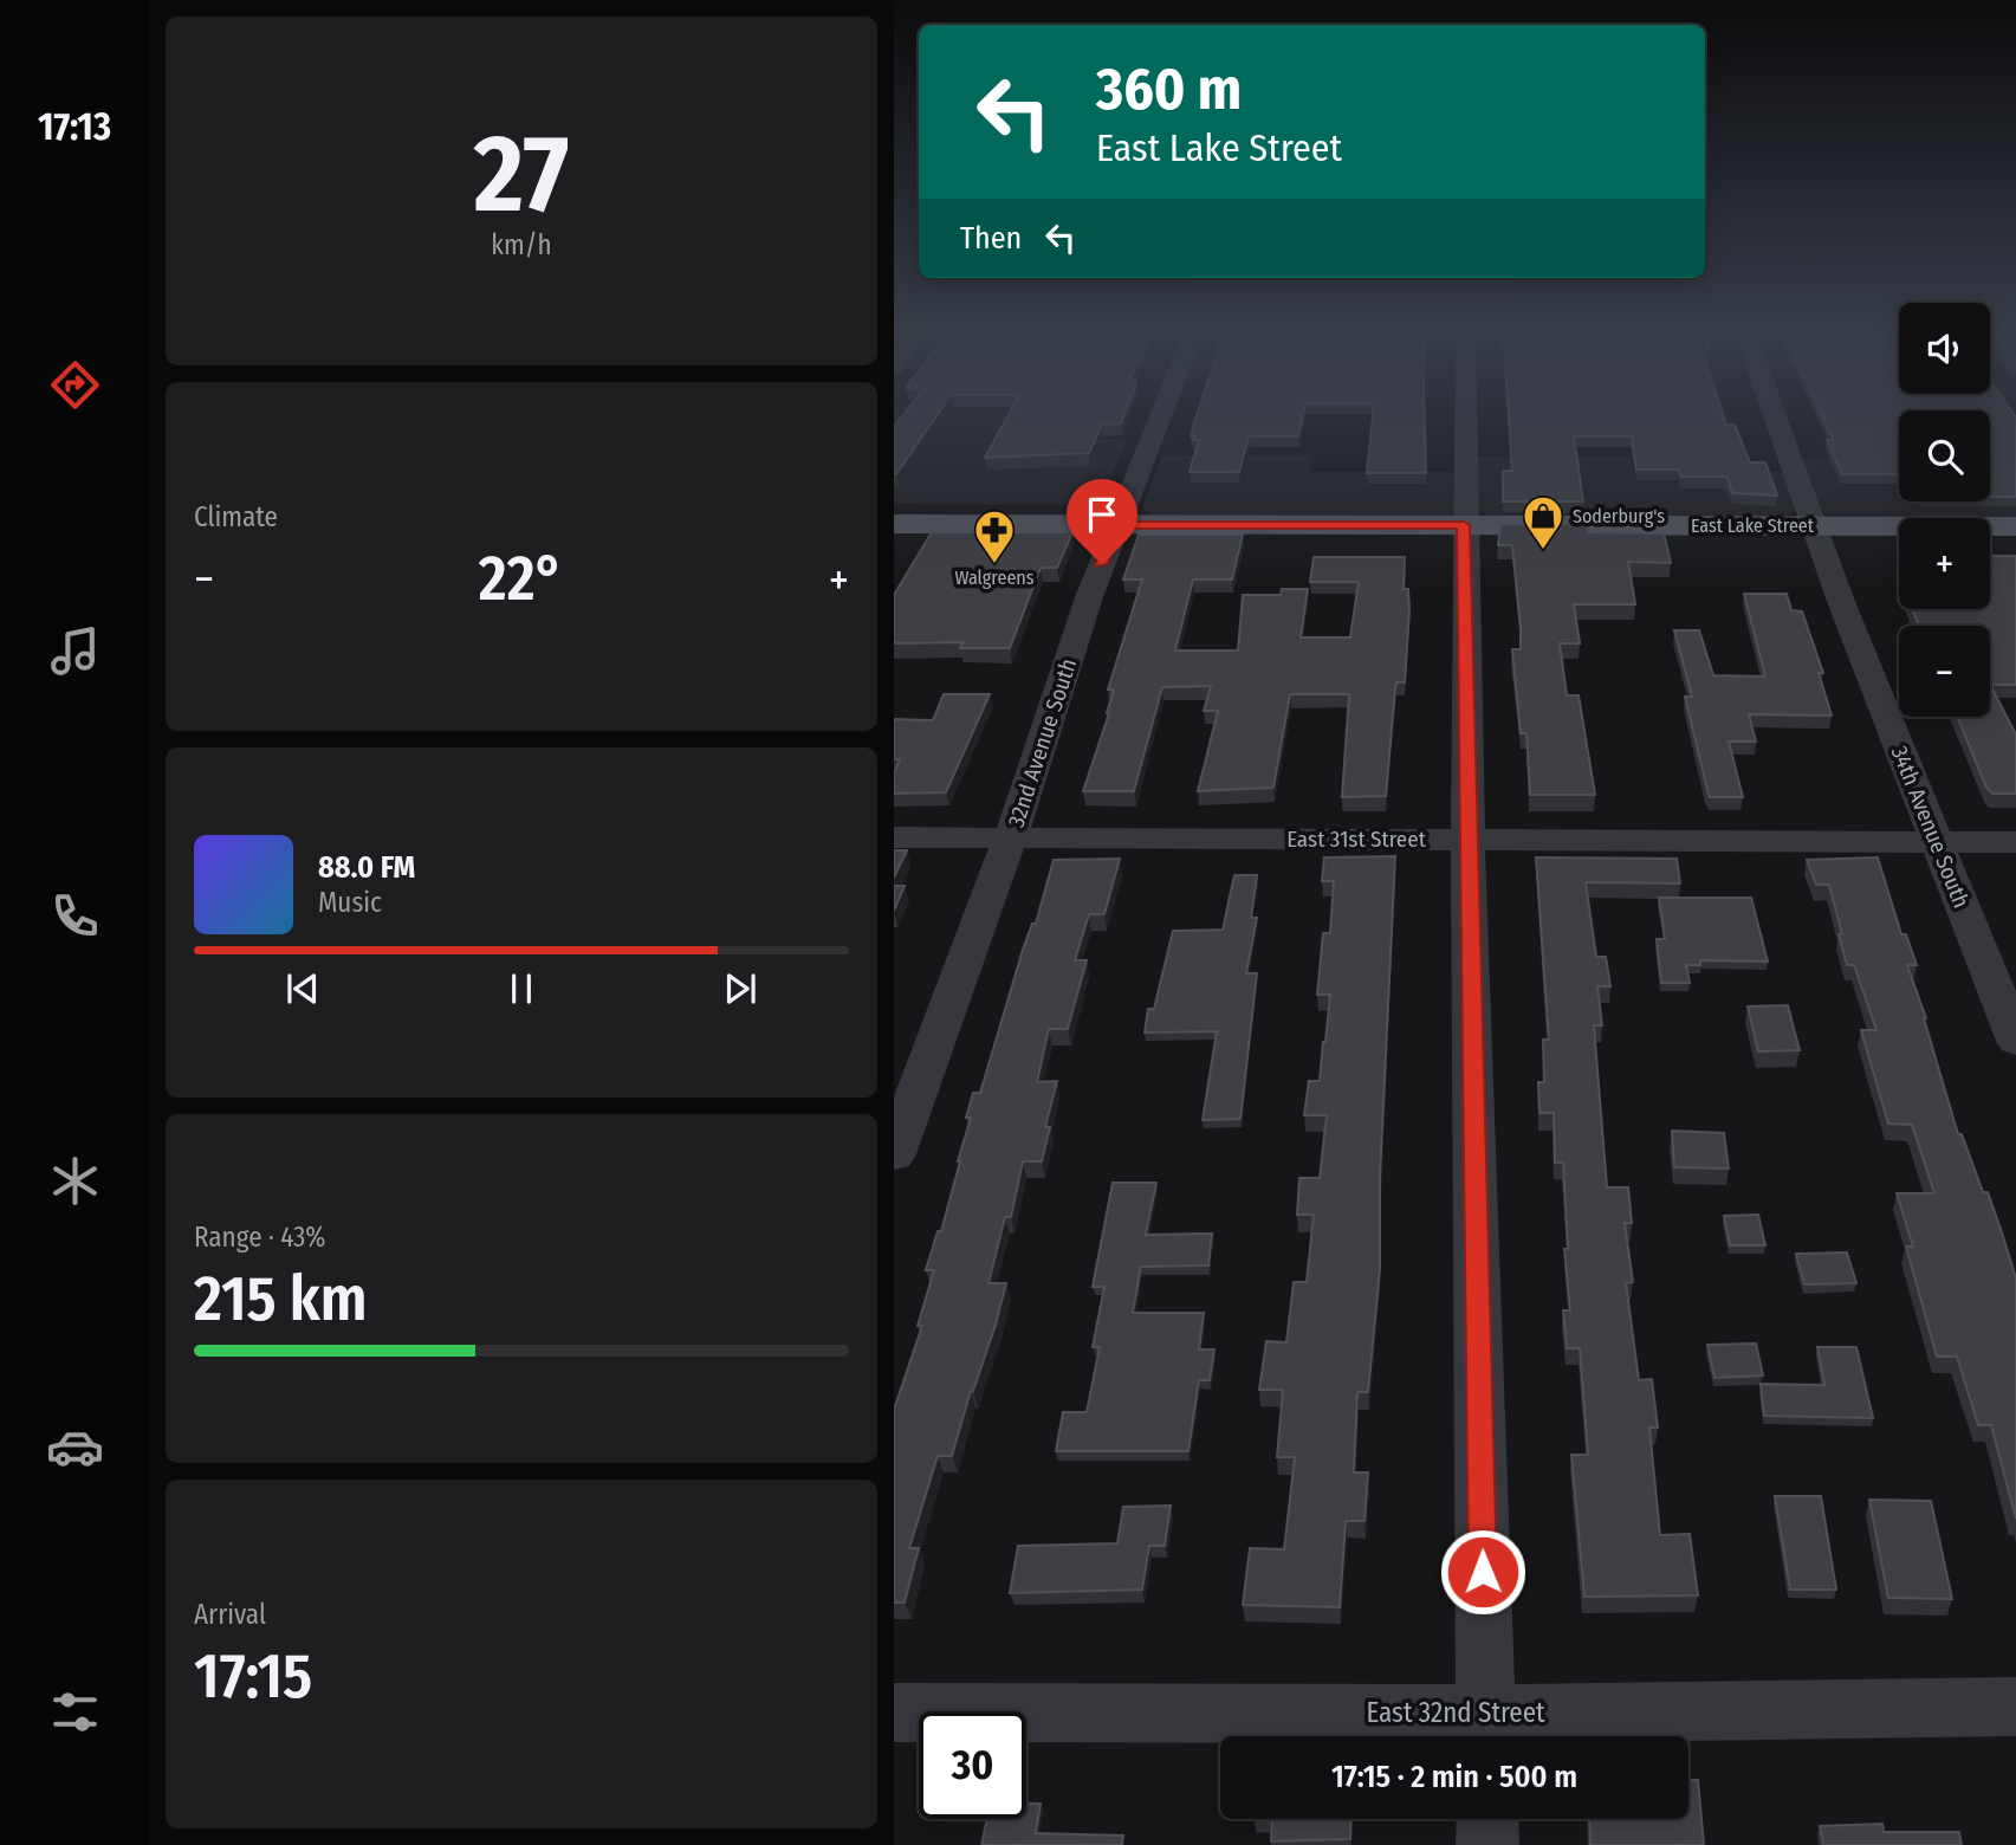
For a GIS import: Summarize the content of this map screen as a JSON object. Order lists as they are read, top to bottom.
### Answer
{
  "streets": {
    "main road": ["East Lake Street"],
    "street": [
      "32nd Avenue South",
      "34th Avenue South",
      "East 31st Street",
      "East 32nd Street"
    ]
  },
  "crossings": [
    ["East Lake Street", "32nd Avenue South"],
    ["East Lake Street", "34th Avenue South"],
    ["32nd Avenue South", "East 31st Street"],
    ["34th Avenue South", "East 31st Street"]
  ],
  "places": {
    "shop": ["Soderburg's"],
    "pharmacy": ["Walgreens"]
  },
  "page": {
    "tabs": "17:13",
    "tile": [
      ["27", "km/h"],
      "Climate",
      ["Range · 43%", "215 km"],
      ["Arrival", "17:15"]
    ],
    "turn": ["360 m", "East Lake Street"],
    "then": "Then",
    "map_buttons": ["+", "−"],
    "heat": ["−", "22°", "+"],
    "song": ["88.0 FM", "Music"],
    "limit": "30",
    "trip": "17:15 · 2 min · 500 m"
  }
}
